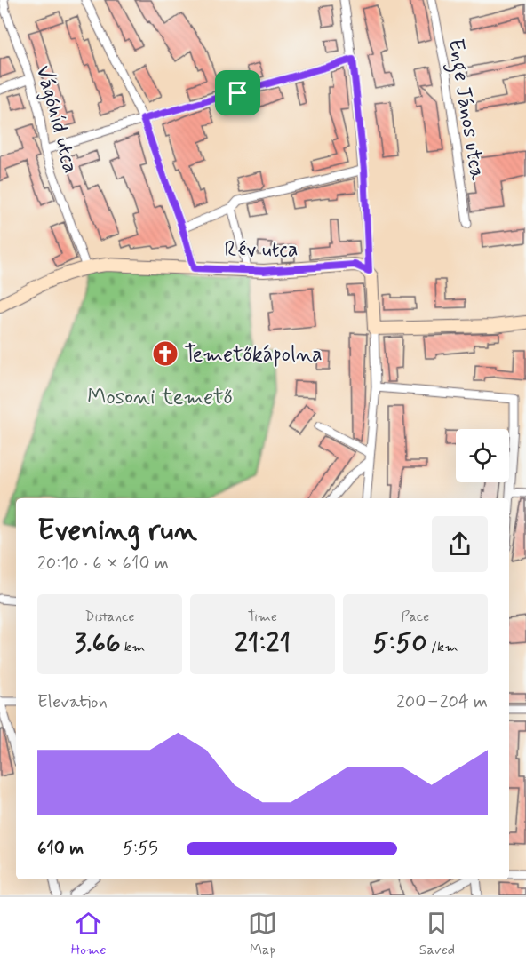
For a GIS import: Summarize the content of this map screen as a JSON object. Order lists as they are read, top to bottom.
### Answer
{
  "streets": {
    "main road": ["Rév utca"],
    "street": ["Enge János utca", "Vágóhíd utca"]
  },
  "crossings": [
    ["Vágóhíd utca", "Rév utca"]
  ],
  "parks": ["Mosoni temető"],
  "places": {
    "church": ["Temetőkápolna"]
  },
  "page": {
    "heading": ["Evening run", "20:10 · 6 × 610 m"],
    "stats": [
      ["Distance", "3.66 km"],
      ["Time", "21:21"],
      ["Pace", "5:50 /km"]
    ],
    "chart": ["Elevation", "200–204 m"],
    "list": [
      {
        "name": "610 m",
        "note": "5:55"
      }
    ],
    "tabs": ["Home", "Map", "Saved"]
  }
}
